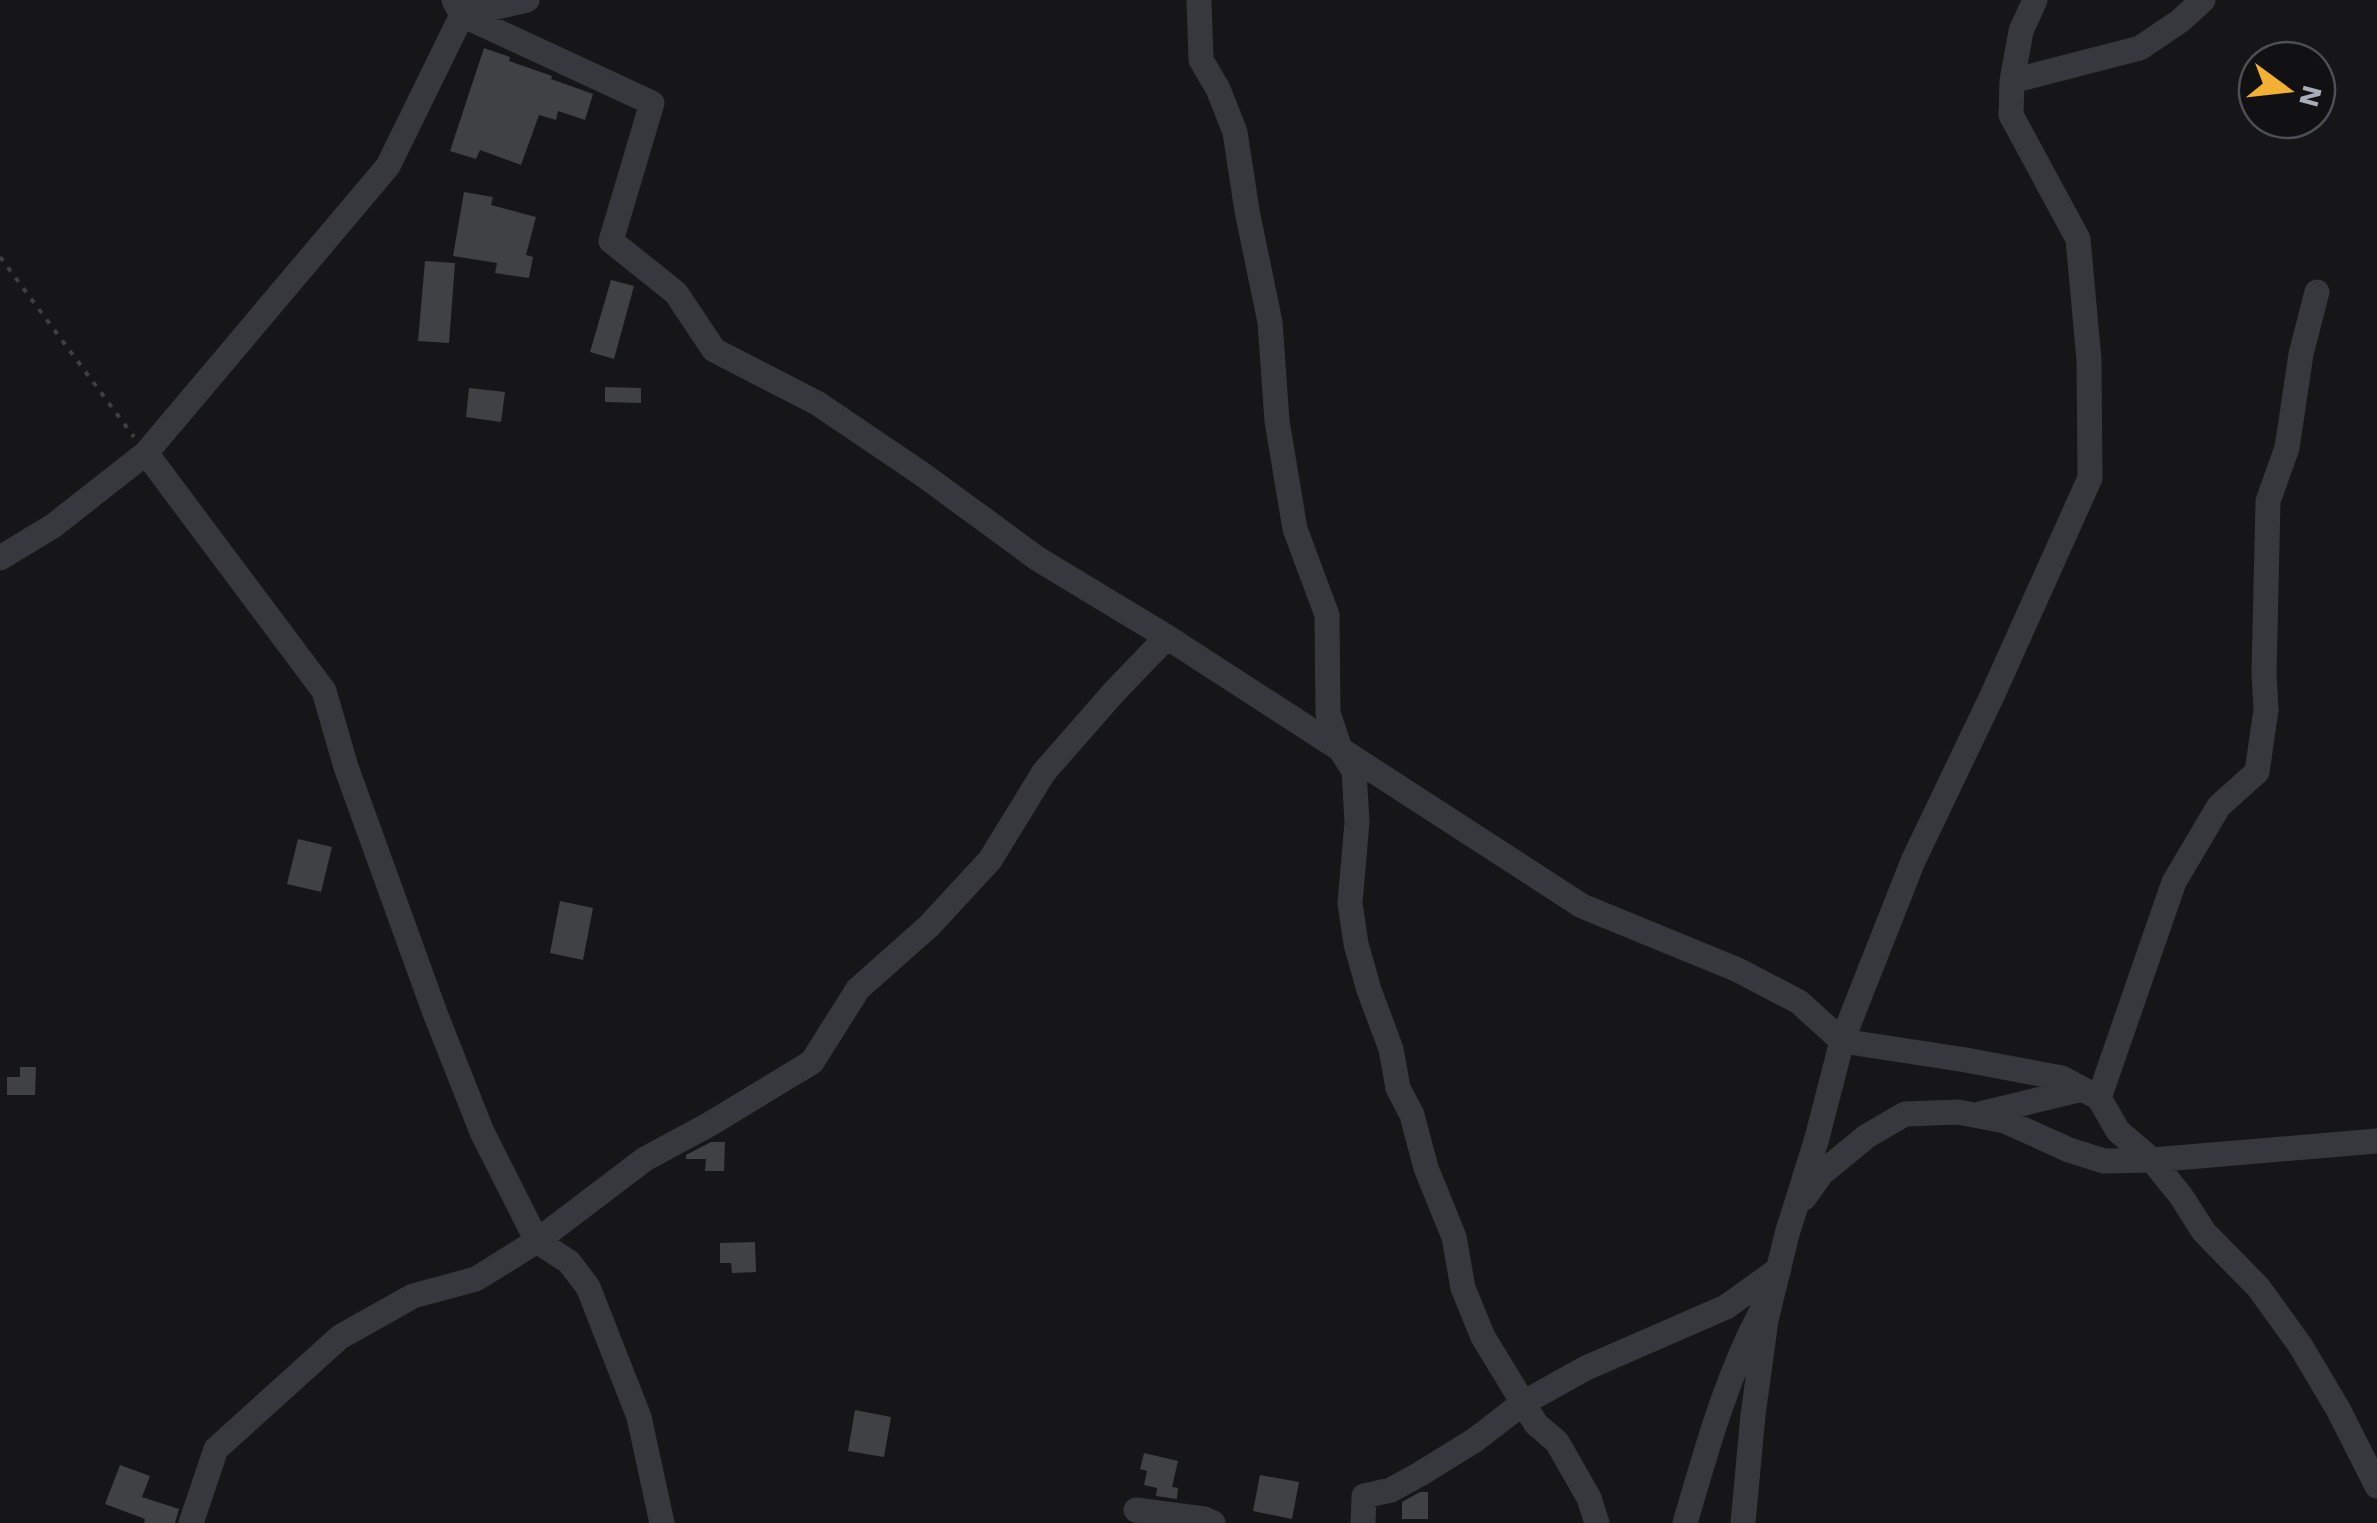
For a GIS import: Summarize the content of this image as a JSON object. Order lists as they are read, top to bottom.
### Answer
{
  "north": "right"
}
